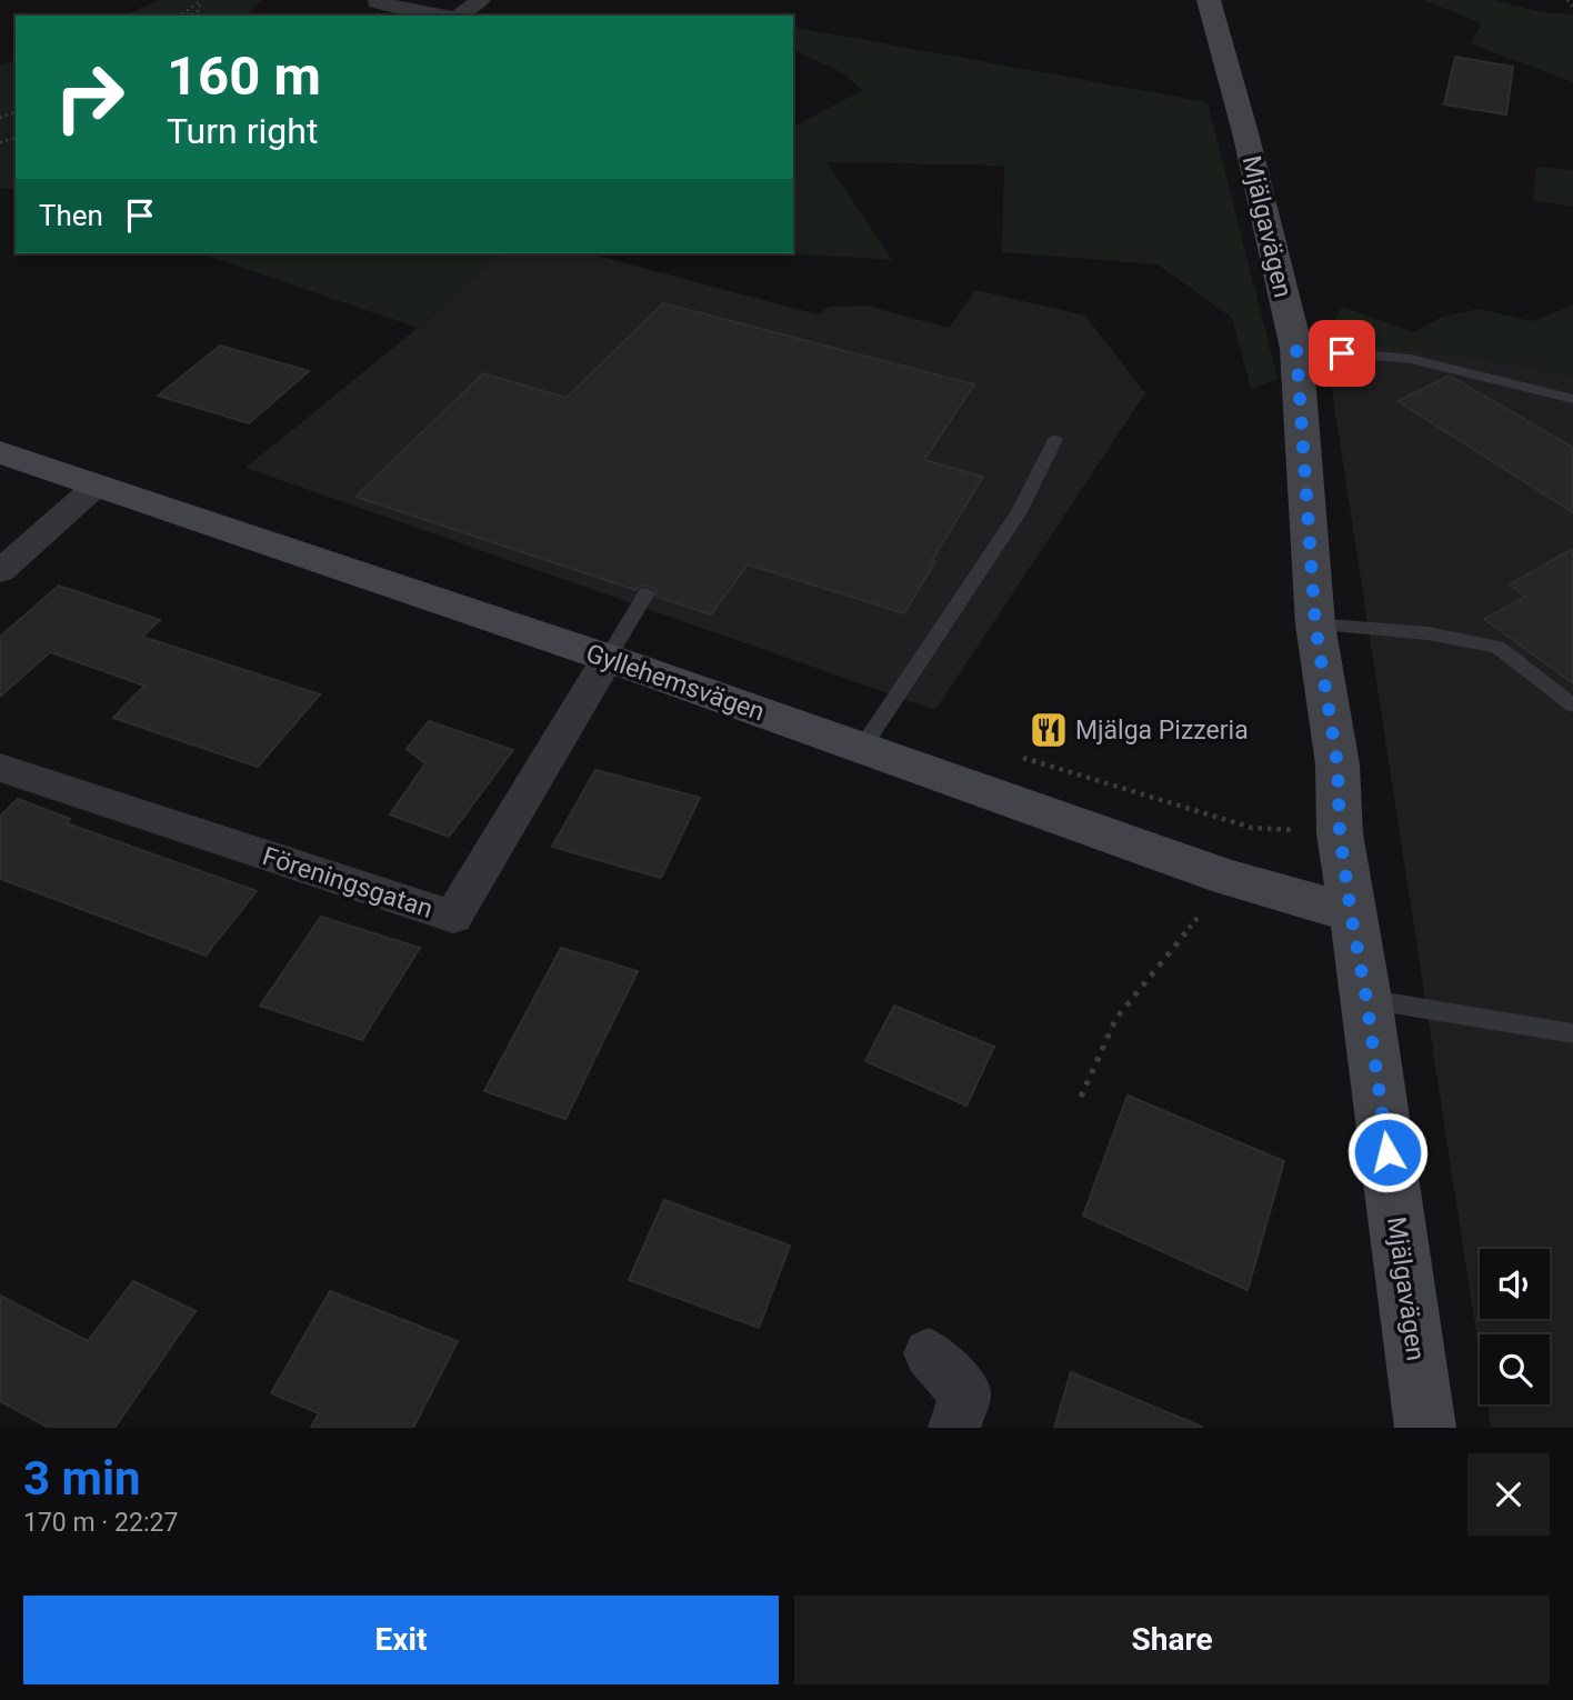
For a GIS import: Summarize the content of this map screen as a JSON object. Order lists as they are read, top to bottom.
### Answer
{
  "streets": {
    "street": ["Mjälgavägen", "Gyllehemsvägen", "Föreningsgatan"]
  },
  "crossings": [
    ["Mjälgavägen", "Gyllehemsvägen"],
    ["Gyllehemsvägen", "Föreningsgatan"]
  ],
  "places": {
    "restaurant": ["Mjälga Pizzeria"]
  },
  "page": {
    "turn": ["160 m", "Turn right"],
    "then": "Then",
    "heading": ["3 min", "170 m · 22:27"],
    "buttons": ["Exit", "Share"]
  }
}
